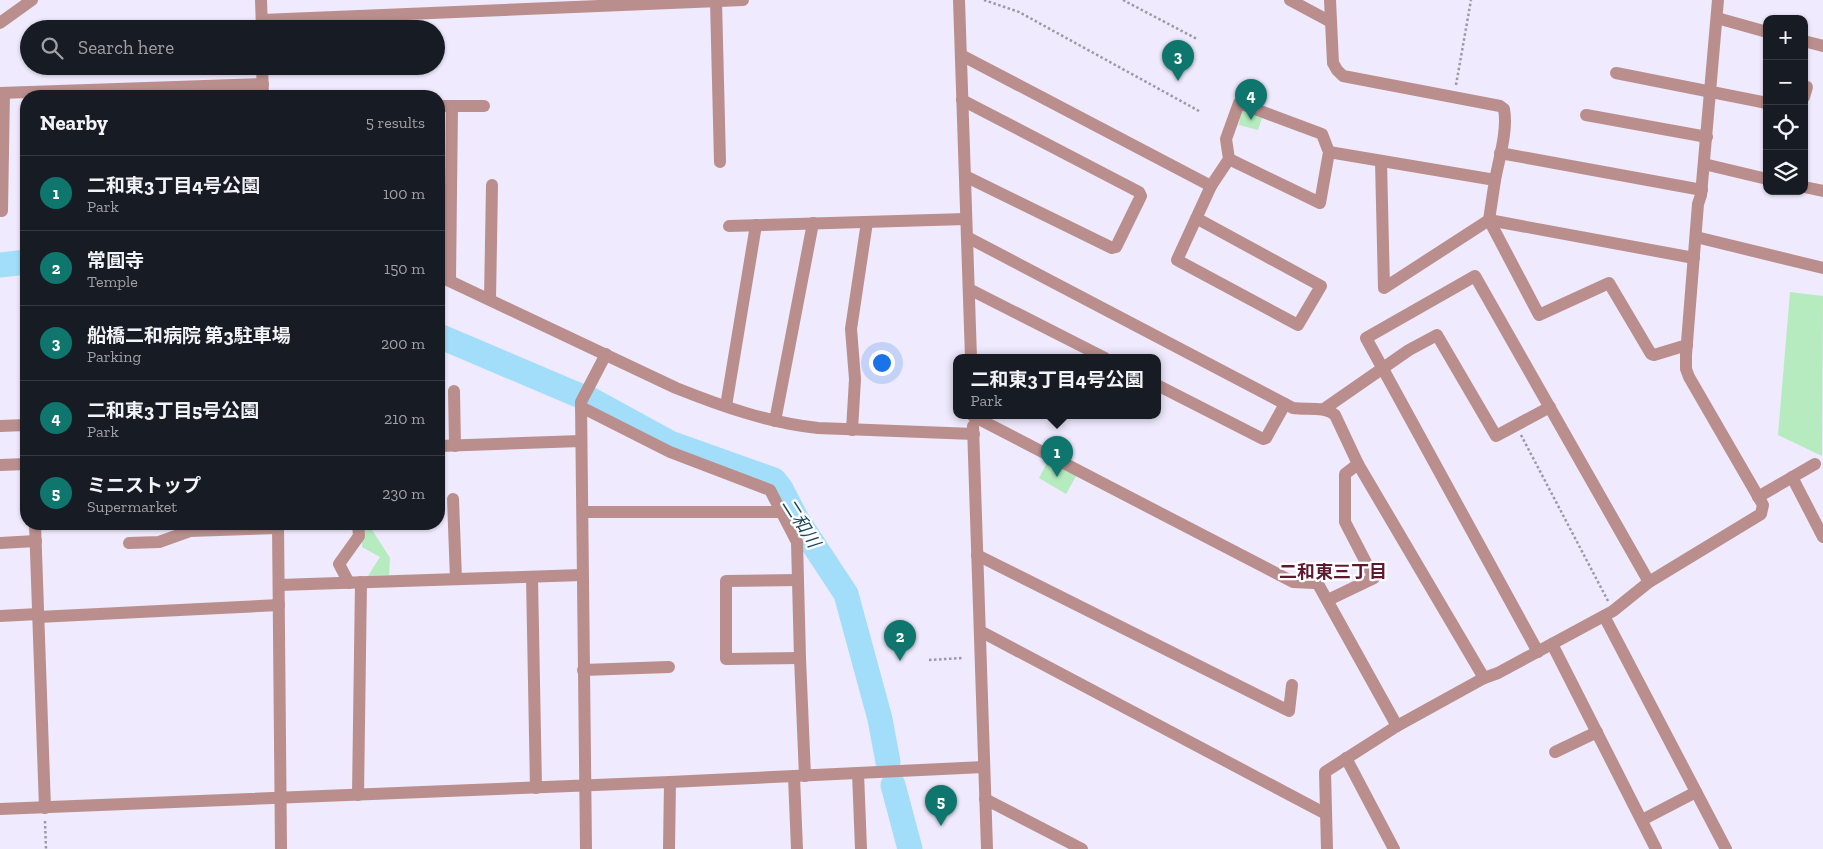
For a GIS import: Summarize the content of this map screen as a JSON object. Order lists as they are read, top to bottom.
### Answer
{
  "districts": ["二和東三丁目"],
  "water": ["二和川"],
  "page": {
    "map_buttons": ["+", "−"],
    "search": "Search here",
    "pins": [
      "3",
      "4",
      "1",
      "2",
      "5"
    ],
    "heading": ["Nearby", "5 results"],
    "list": [
      {
        "mark": "1",
        "name": "二和東3丁目4号公園",
        "note": "Park",
        "value": "100 m"
      },
      {
        "mark": "2",
        "name": "常圓寺",
        "note": "Temple",
        "value": "150 m"
      },
      {
        "mark": "3",
        "name": "船橋二和病院 第3駐車場",
        "note": "Parking",
        "value": "200 m"
      },
      {
        "mark": "4",
        "name": "二和東3丁目5号公園",
        "note": "Park",
        "value": "210 m"
      },
      {
        "mark": "5",
        "name": "ミニストップ",
        "note": "Supermarket",
        "value": "230 m"
      }
    ],
    "popup": ["二和東3丁目4号公園", "Park"]
  }
}
